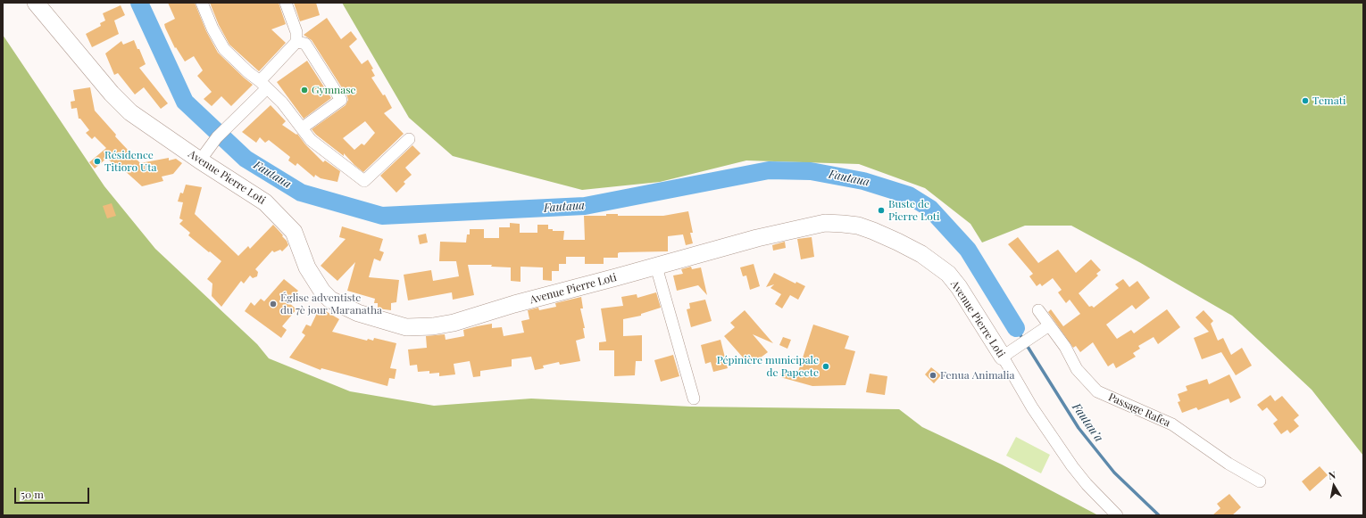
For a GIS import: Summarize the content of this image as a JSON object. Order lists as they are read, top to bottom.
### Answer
{
  "streets": {
    "main road": ["Avenue Pierre Loti"],
    "street": ["Passage Rafea"]
  },
  "water": ["Fautaua", "Fautau’a"],
  "places": [
    "Gymnase",
    "Temati",
    "Résidence Titioro Uta",
    "Buste de Pierre Loti",
    "Église adventiste du 7è jour Maranatha",
    "Pépinière municipale de Papeete",
    "Fenua Animalia"
  ],
  "scale_bar": "50 m",
  "north": "top"
}
